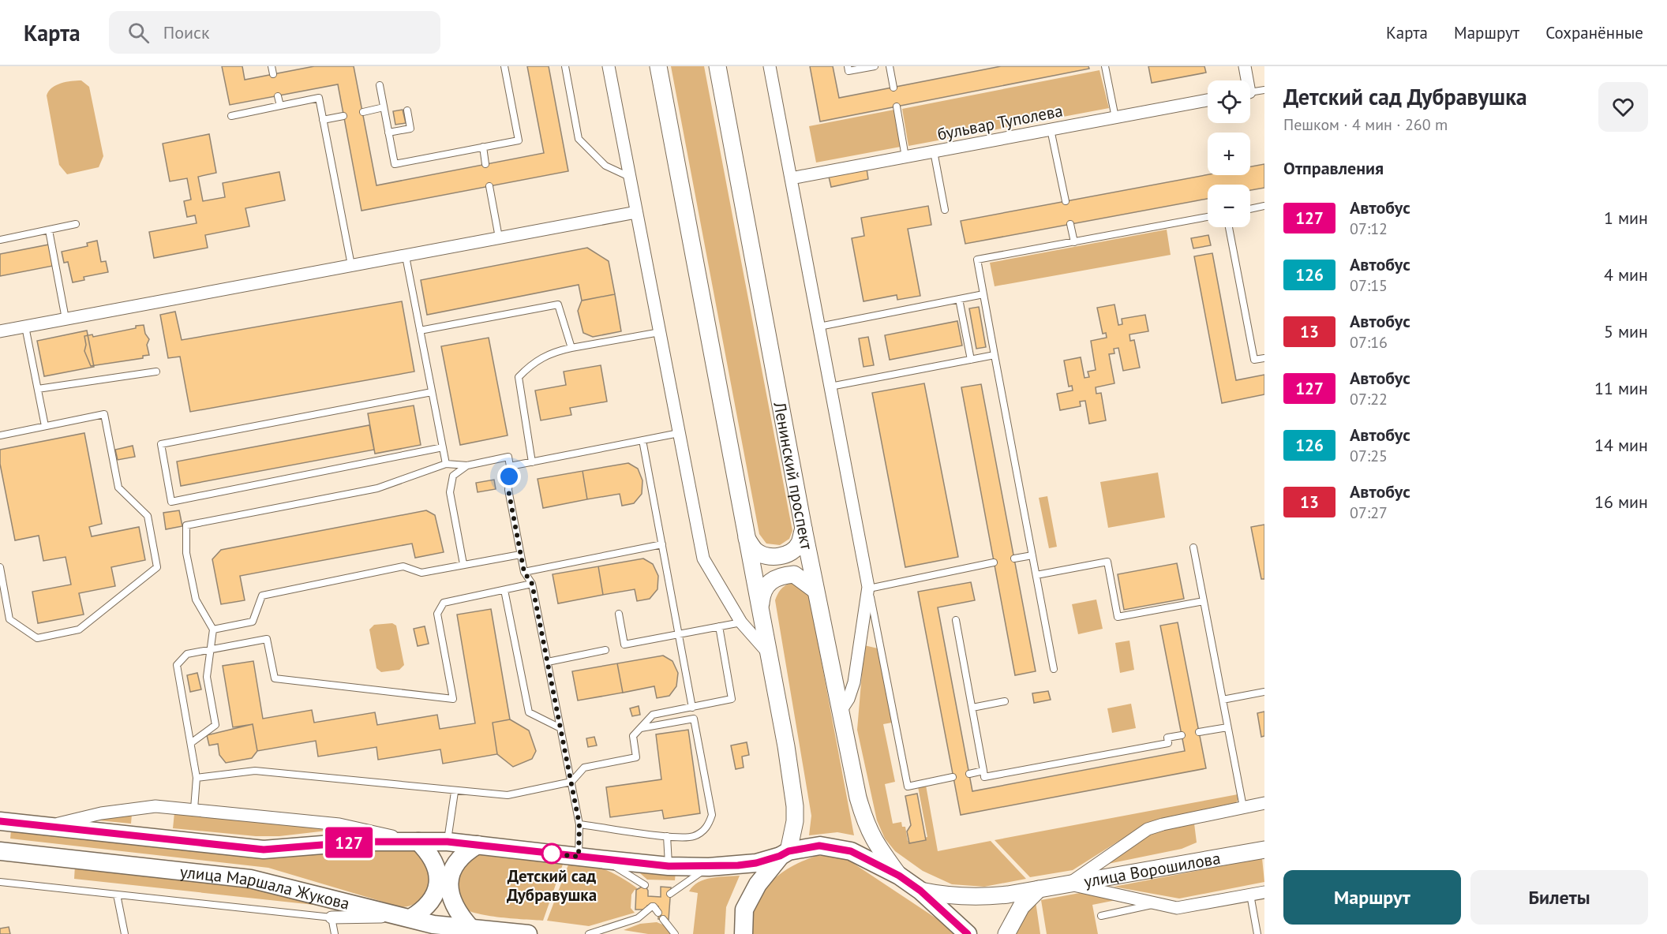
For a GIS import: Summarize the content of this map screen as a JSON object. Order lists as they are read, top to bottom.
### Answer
{
  "streets": {
    "main road": ["Ленинский проспект", "улица Ворошилова", "улица Маршала Жукова"],
    "street": ["бульвар Туполева"]
  },
  "crossings": [
    ["Ленинский проспект", "улица Маршала Жукова"],
    ["улица Ворошилова", "улица Маршала Жукова"]
  ],
  "places": ["Детский сад Дубравушка"],
  "lines": ["bus line 127"],
  "page": {
    "header": "Карта",
    "search": "Поиск",
    "nav": ["Карта", "Маршрут", "Сохранённые"],
    "on_map": "127",
    "heading": [
      ["Детский сад Дубравушка", "Пешком · 4 мин · 260 m"],
      "Отправления"
    ],
    "map_buttons": ["+", "−"],
    "list": [
      {
        "mark": "127",
        "name": "Автобус",
        "note": "07:12",
        "value": "1 мин"
      },
      {
        "mark": "126",
        "name": "Автобус",
        "note": "07:15",
        "value": "4 мин"
      },
      {
        "mark": "13",
        "name": "Автобус",
        "note": "07:16",
        "value": "5 мин"
      },
      {
        "mark": "127",
        "name": "Автобус",
        "note": "07:22",
        "value": "11 мин"
      },
      {
        "mark": "126",
        "name": "Автобус",
        "note": "07:25",
        "value": "14 мин"
      },
      {
        "mark": "13",
        "name": "Автобус",
        "note": "07:27",
        "value": "16 мин"
      }
    ],
    "buttons": ["Маршрут", "Билеты"]
  }
}
